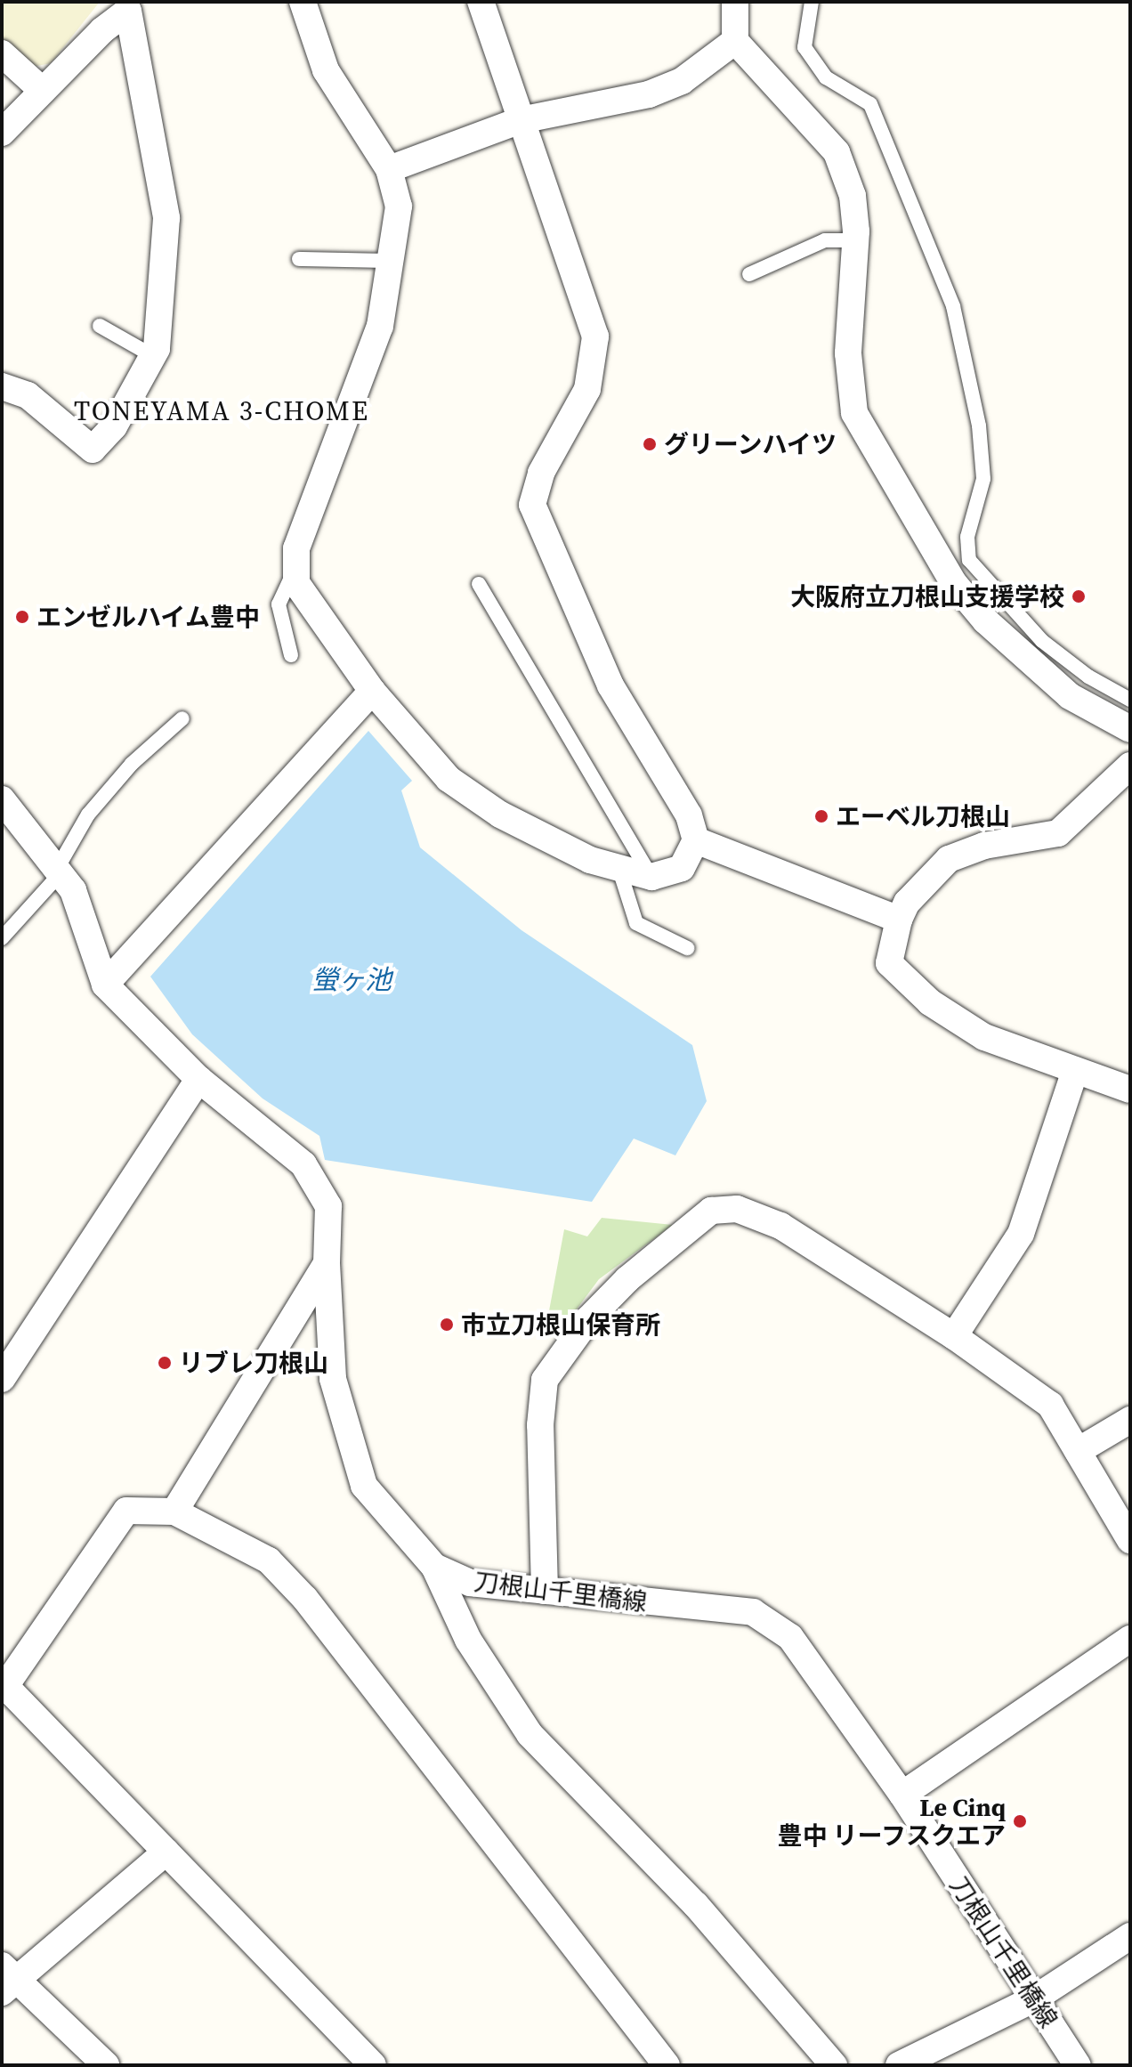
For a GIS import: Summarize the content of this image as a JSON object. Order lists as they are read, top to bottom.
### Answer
{
  "streets": {
    "street": ["刀根山千里橋線"]
  },
  "districts": ["TONEYAMA 3-CHOME"],
  "water": ["螢ヶ池"],
  "places": [
    "グリーンハイツ",
    "大阪府立刀根山支援学校",
    "エンゼルハイム豊中",
    "エーベル刀根山",
    "市立刀根山保育所",
    "リブレ刀根山",
    "Le Cinq 豊中 リーフスクエア"
  ]
}
